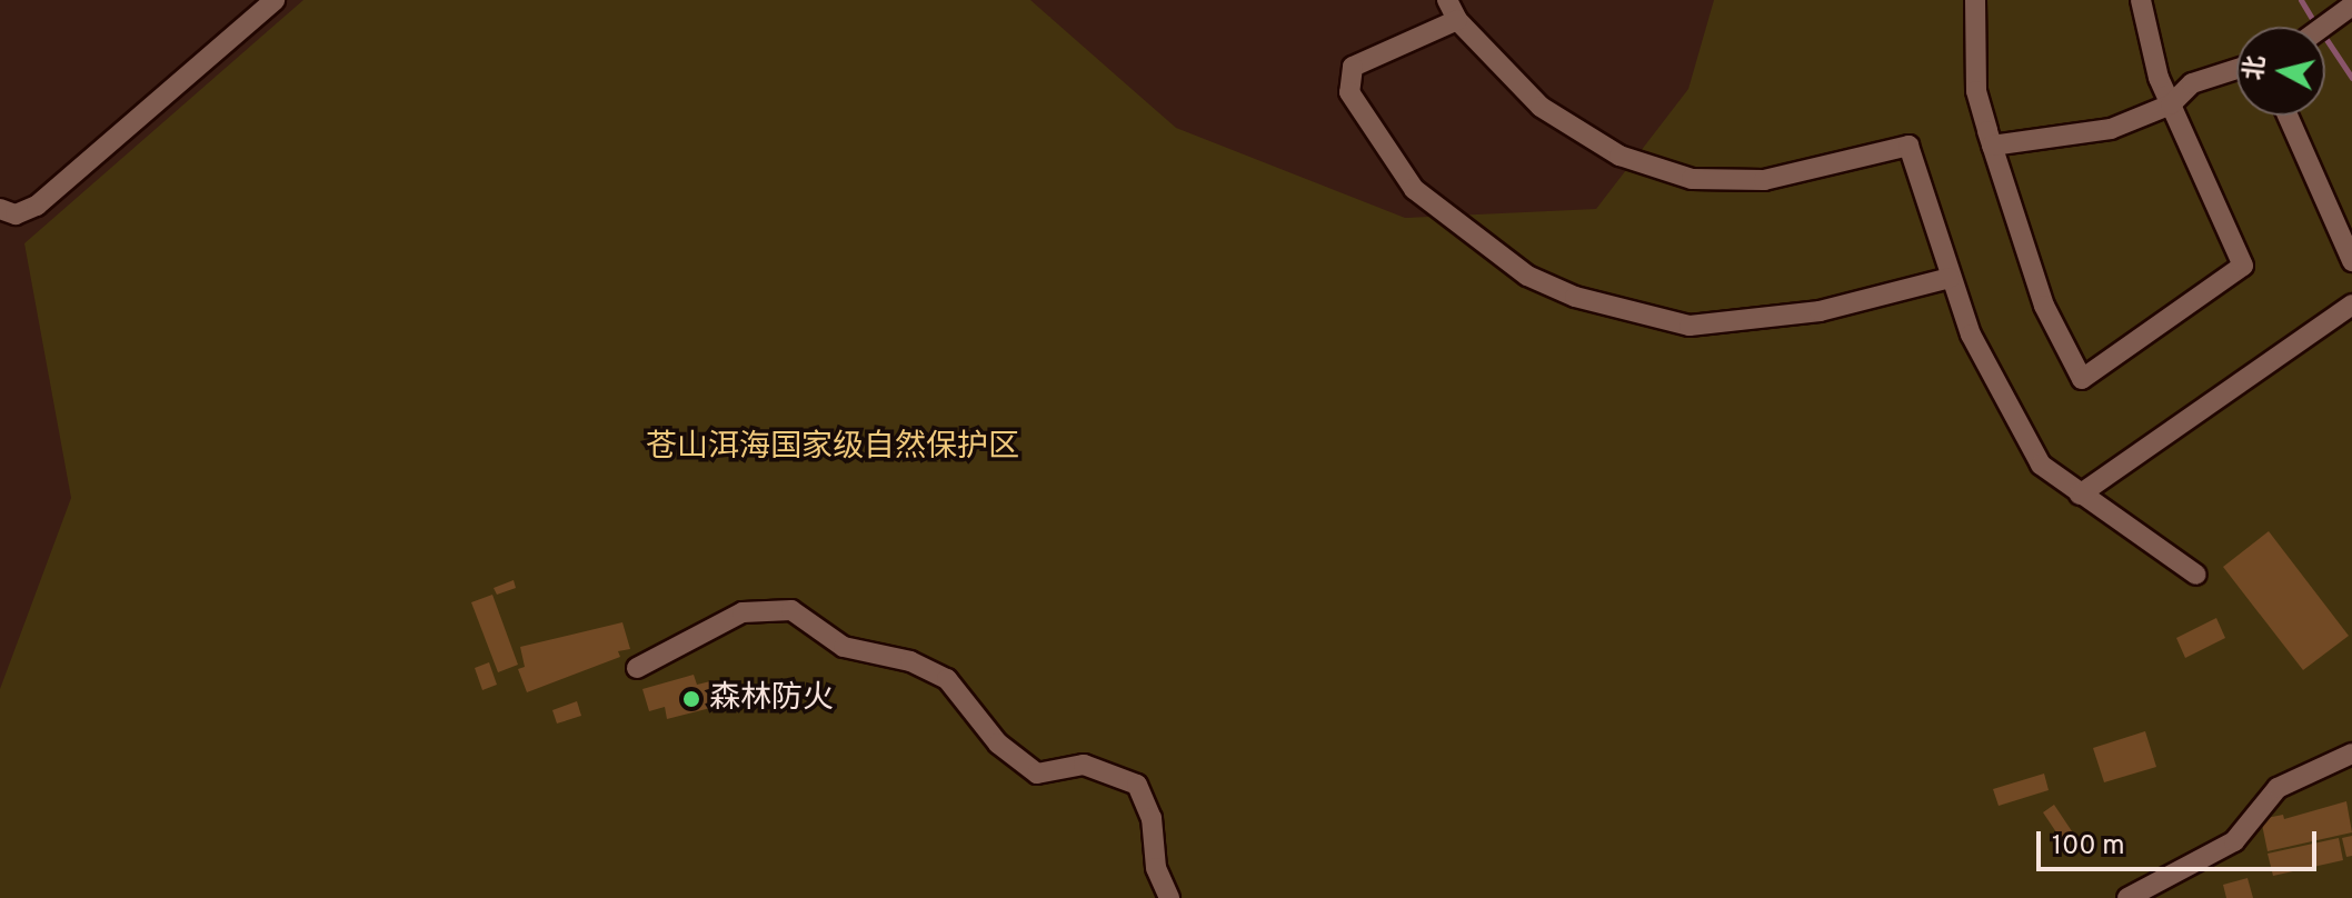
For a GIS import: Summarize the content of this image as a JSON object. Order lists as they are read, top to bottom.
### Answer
{
  "parks": ["苍山洱海国家级自然保护区"],
  "places": ["森林防火"],
  "scale_bar": "100 m",
  "north": "left"
}
